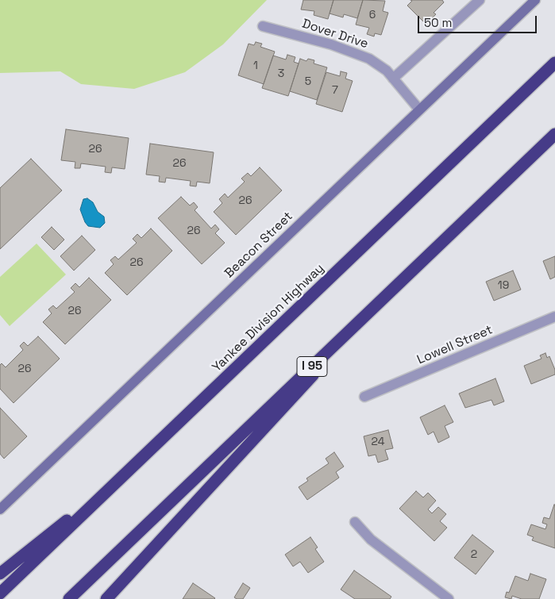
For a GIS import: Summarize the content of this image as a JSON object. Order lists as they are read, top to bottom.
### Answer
{
  "streets": {
    "highway": ["Yankee Division Highway", "I 95"],
    "street": ["Dover Drive", "Beacon Street", "Lowell Street"]
  },
  "crossings": [
    ["Dover Drive", "Beacon Street"]
  ],
  "house_numbers": [
    "6",
    "1",
    "3",
    "5",
    "7",
    "26",
    "26",
    "26",
    "26",
    "26",
    "19",
    "26",
    "26",
    "24",
    "2"
  ],
  "scale_bar": "50 m"
}
